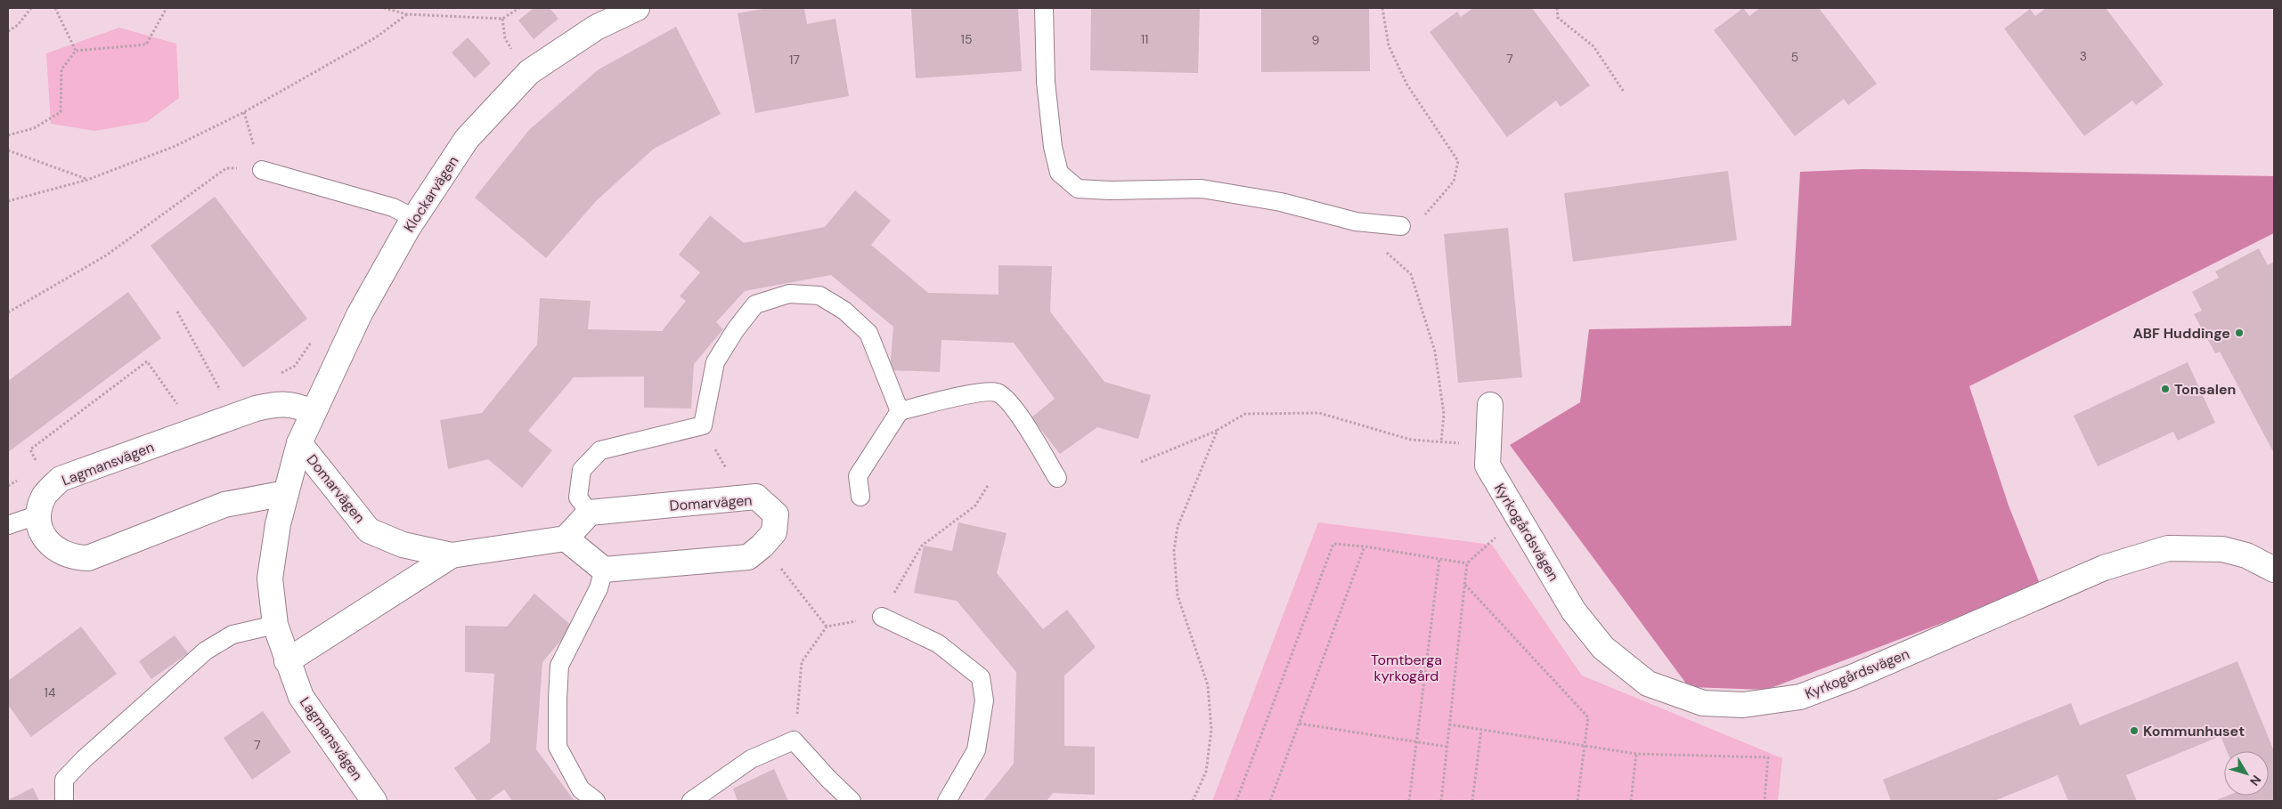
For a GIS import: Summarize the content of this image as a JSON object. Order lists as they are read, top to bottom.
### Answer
{
  "streets": {
    "street": [
      "Klockarvägen",
      "Lagmansvägen",
      "Domarvägen",
      "Kyrkogårdsvägen"
    ]
  },
  "crossings": [
    ["Klockarvägen", "Lagmansvägen"],
    ["Klockarvägen", "Domarvägen"],
    ["Lagmansvägen", "Domarvägen"]
  ],
  "parks": ["Tomtberga kyrkogård"],
  "places": ["ABF Huddinge", "Tonsalen", "Kommunhuset"],
  "house_numbers": [
    "15",
    "11",
    "9",
    "3",
    "5",
    "7",
    "17",
    "14",
    "7"
  ],
  "north": "bottom right"
}
